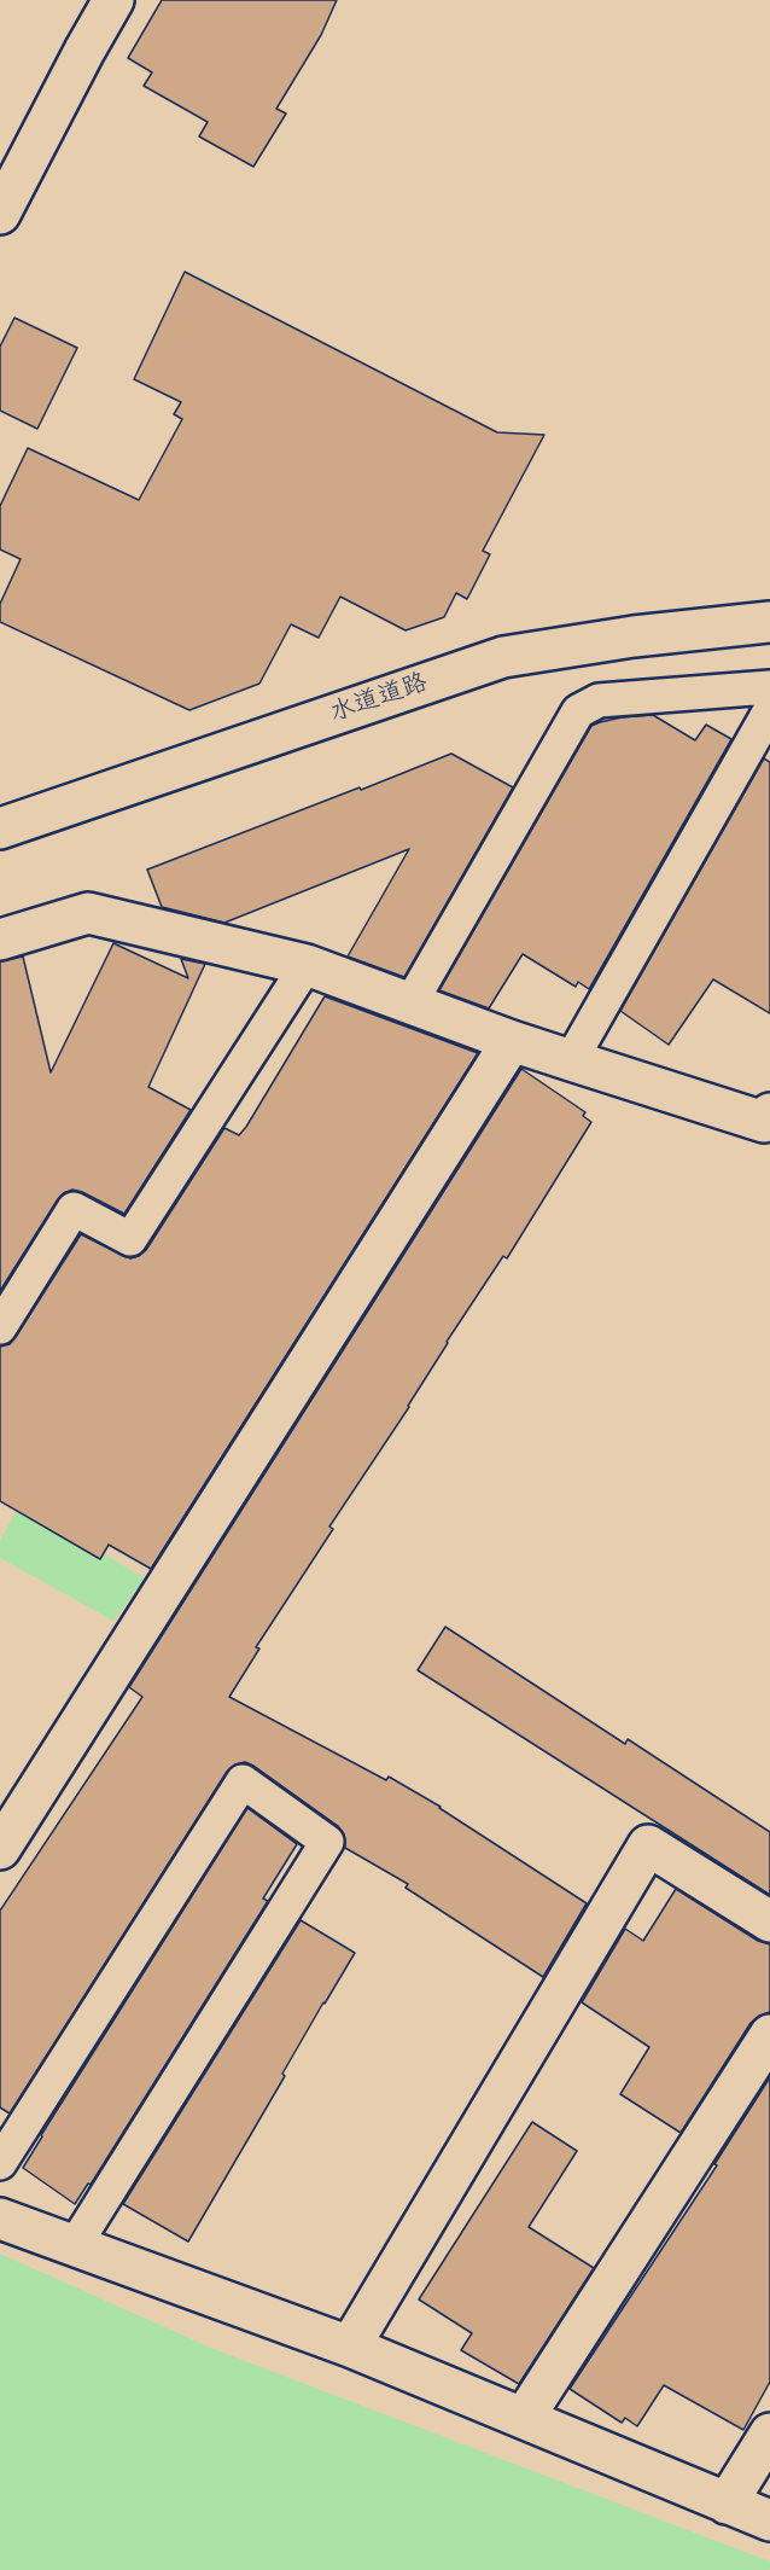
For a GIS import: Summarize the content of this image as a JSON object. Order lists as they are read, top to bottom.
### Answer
{
  "streets": {
    "street": ["水道道路"]
  }
}
